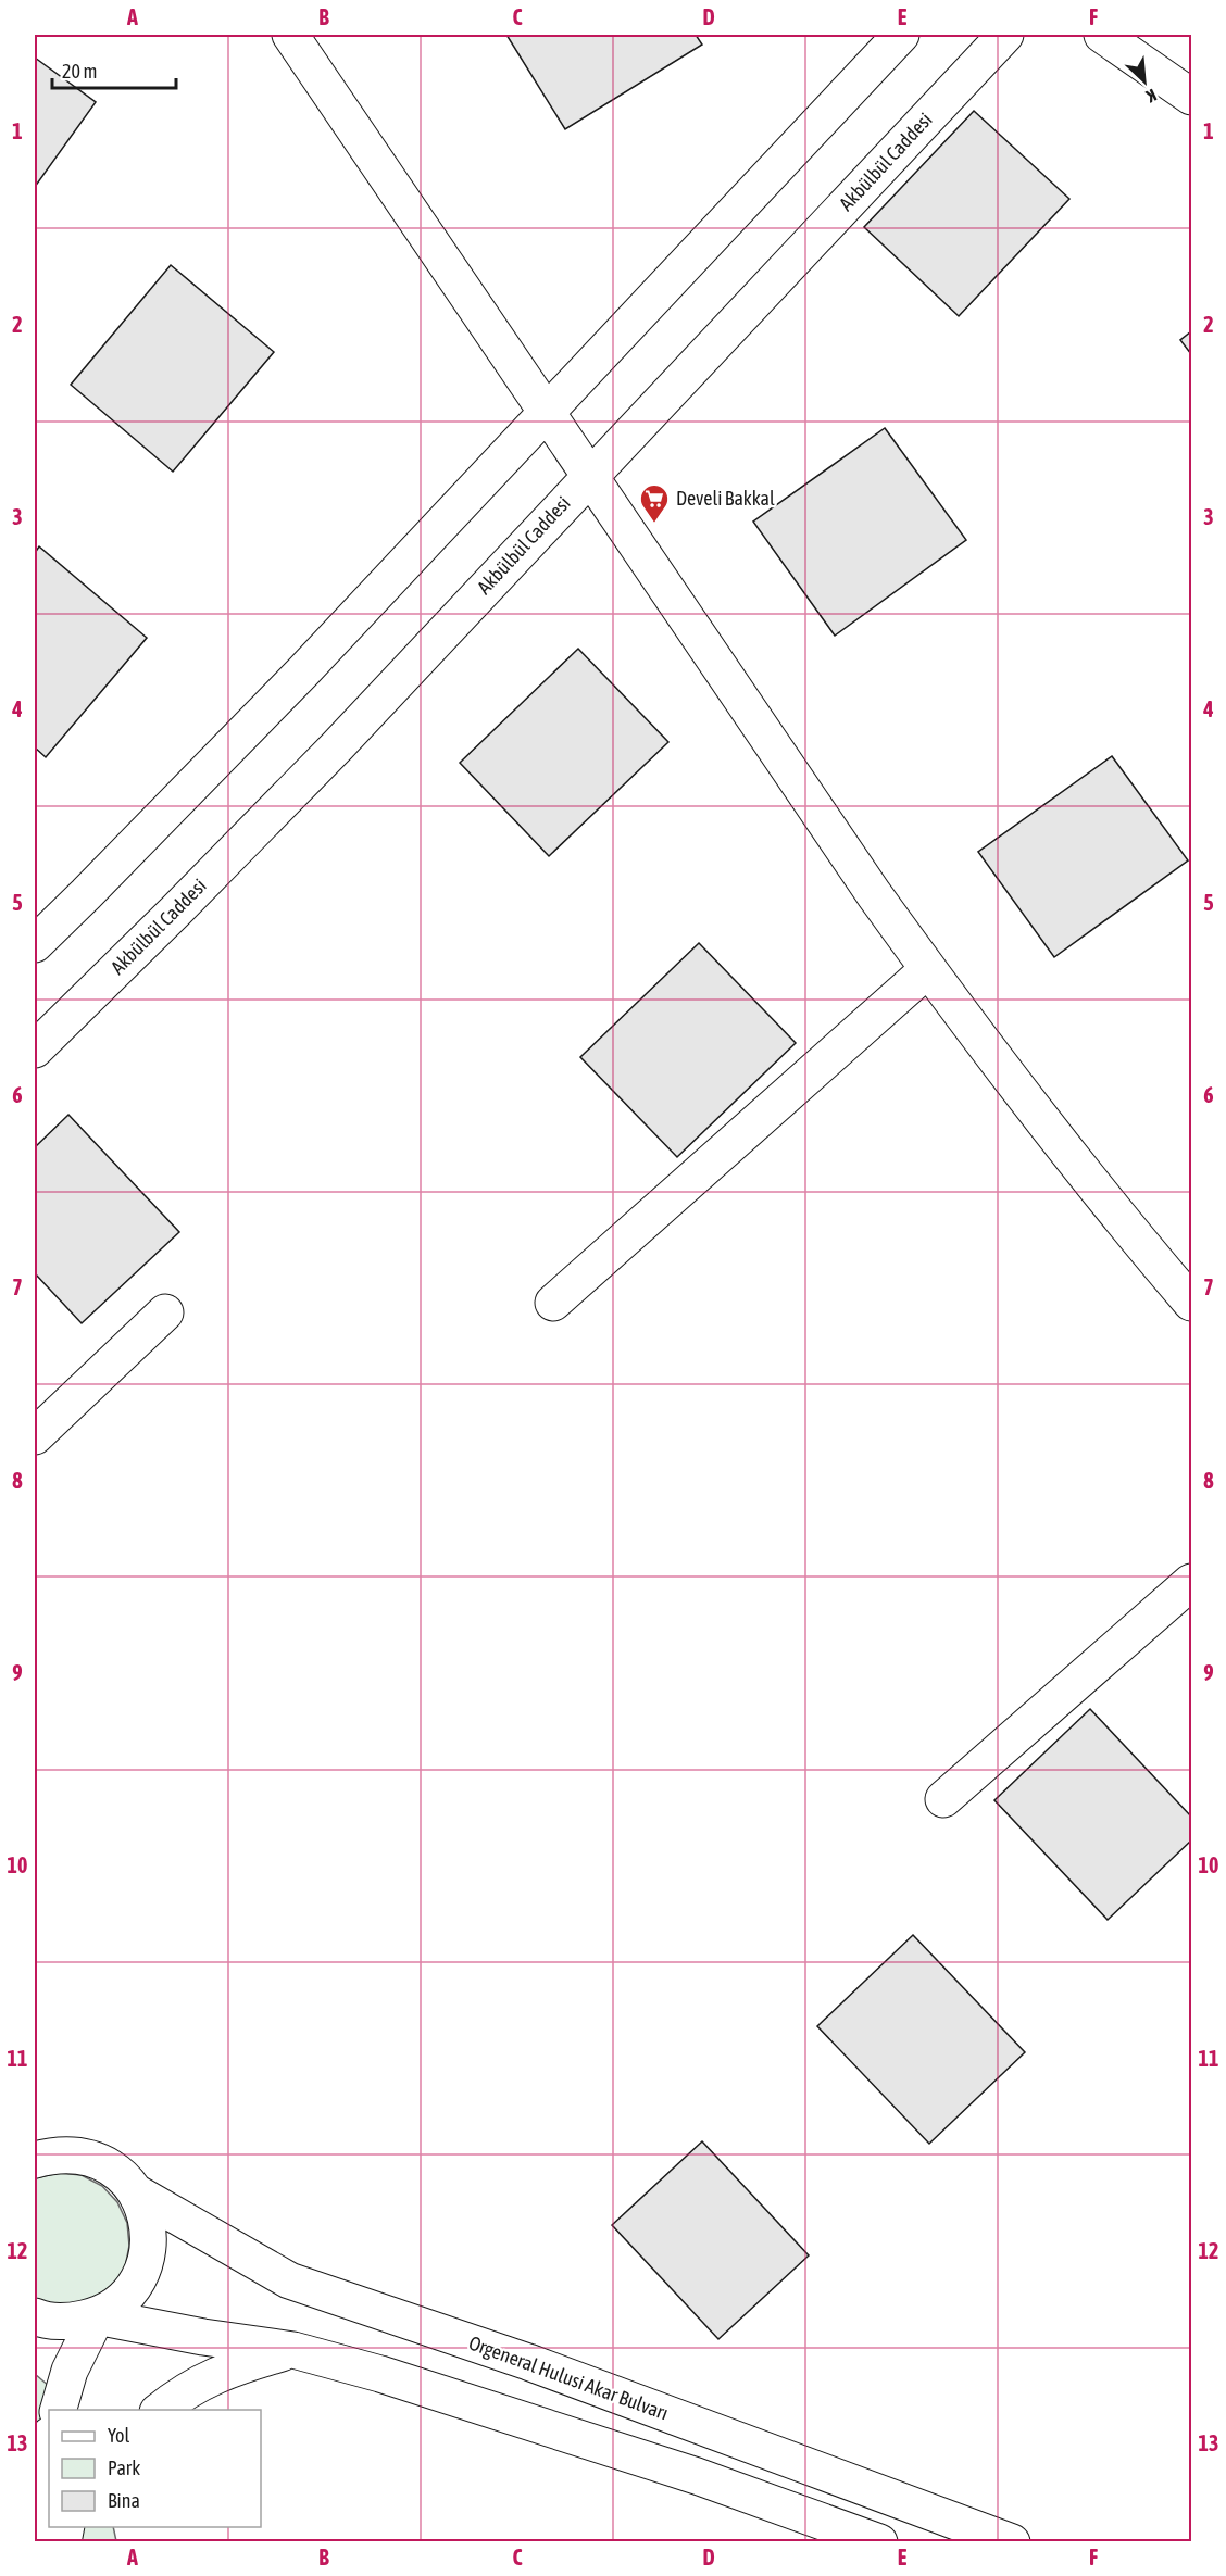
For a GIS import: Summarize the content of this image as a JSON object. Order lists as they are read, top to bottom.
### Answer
{
  "streets": {
    "street": ["Akbülbül Caddesi", "Orgeneral Hulusi Akar Bulvarı"]
  },
  "places": {
    "supermarket": ["Develi Bakkal"]
  },
  "legend": ["Yol", "Park", "Bina"],
  "scale_bar": "20 m",
  "north": "bottom right",
  "grid": {
    "columns": [
      "A",
      "B",
      "C",
      "D",
      "E",
      "F"
    ],
    "rows": [
      "1",
      "2",
      "3",
      "4",
      "5",
      "6",
      "7",
      "8",
      "9",
      "10",
      "11",
      "12",
      "13"
    ]
  }
}
